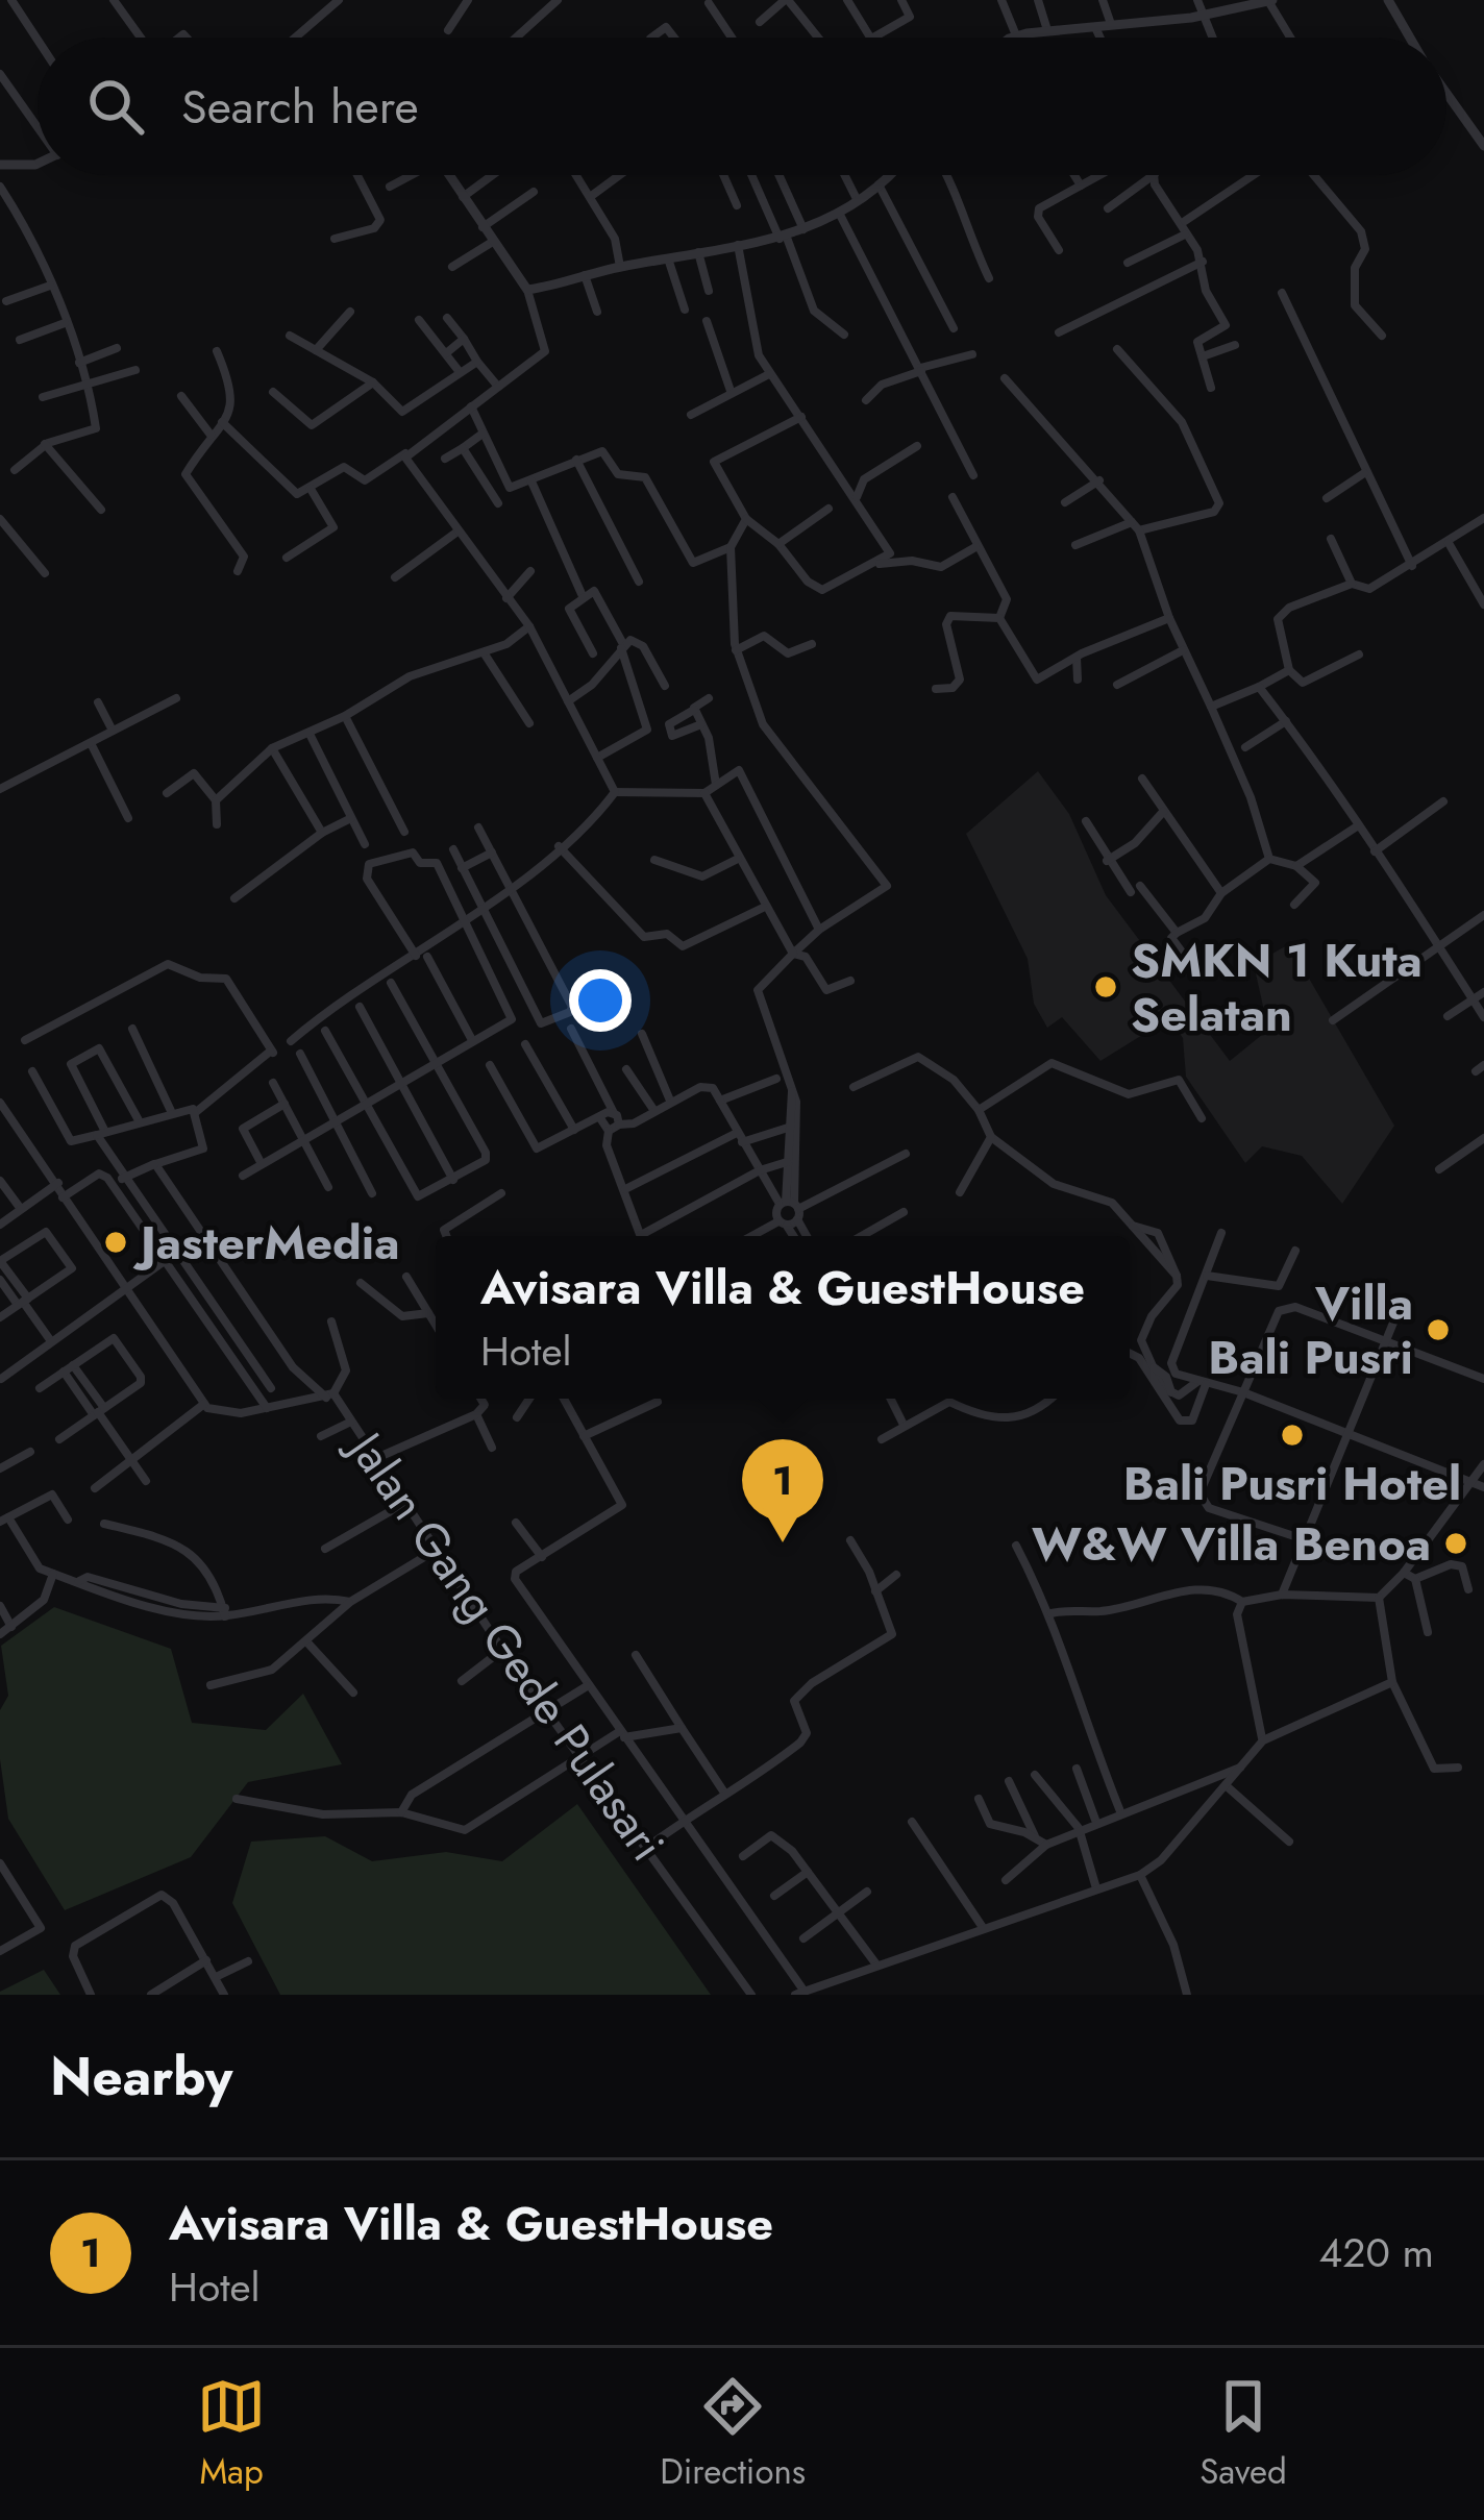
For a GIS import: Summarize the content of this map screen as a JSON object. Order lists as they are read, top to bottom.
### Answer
{
  "streets": {
    "street": ["Jalan Gang Gede Pulasari"]
  },
  "places": [
    "SMKN 1 Kuta Selatan",
    "JasterMedia",
    "Villa Bali Pusri",
    "Bali Pusri Hotel",
    "W&W Villa Benoa"
  ],
  "page": {
    "search": "Search here",
    "popup": ["Avisara Villa & GuestHouse", "Hotel"],
    "pins": "1",
    "heading": "Nearby",
    "list": [
      {
        "mark": "1",
        "name": "Avisara Villa & GuestHouse",
        "note": "Hotel",
        "value": "420 m"
      }
    ],
    "nav": ["Map", "Directions", "Saved"]
  }
}
